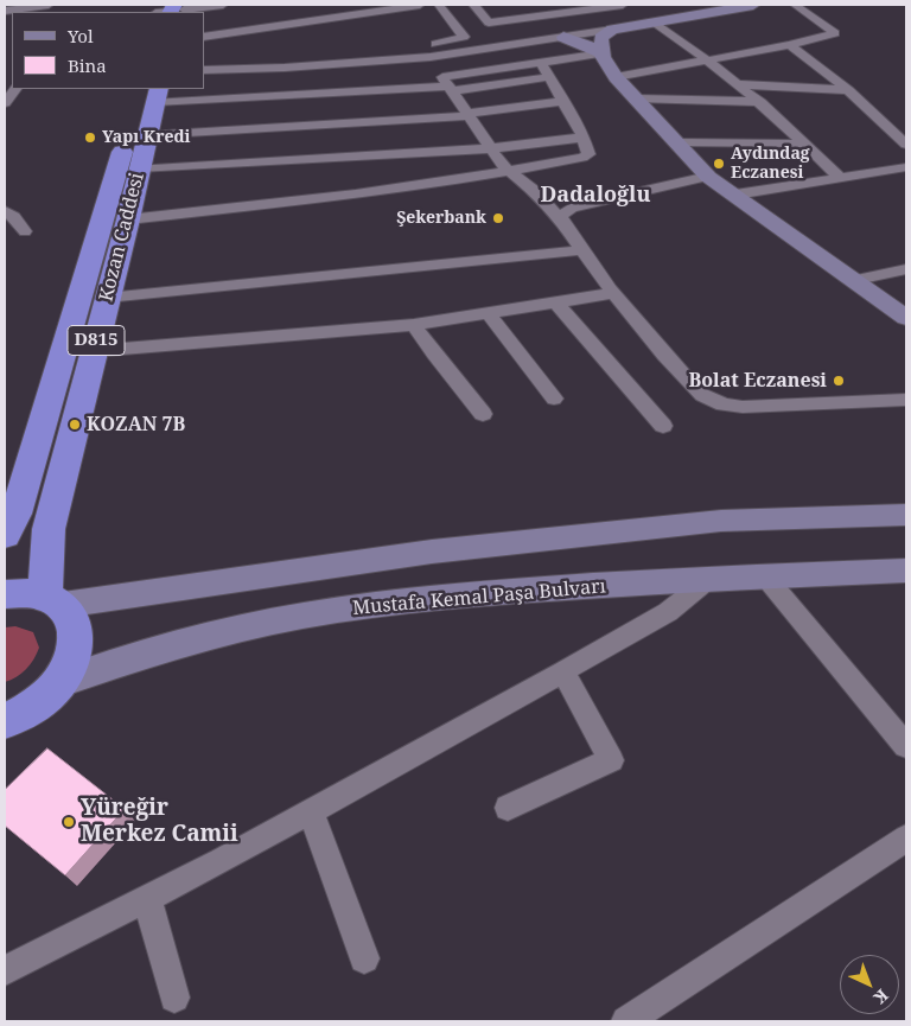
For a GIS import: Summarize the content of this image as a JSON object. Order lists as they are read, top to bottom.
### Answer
{
  "streets": {
    "highway": ["Kozan Caddesi", "D815"],
    "main road": ["Mustafa Kemal Paşa Bulvarı"]
  },
  "districts": ["Dadaloğlu"],
  "places": [
    "Yapı Kredi",
    "Aydındag Eczanesi",
    "Şekerbank",
    "Bolat Eczanesi",
    "KOZAN 7B",
    "Yüreğir Merkez Camii"
  ],
  "legend": ["Yol", "Bina"],
  "north": "bottom right"
}
